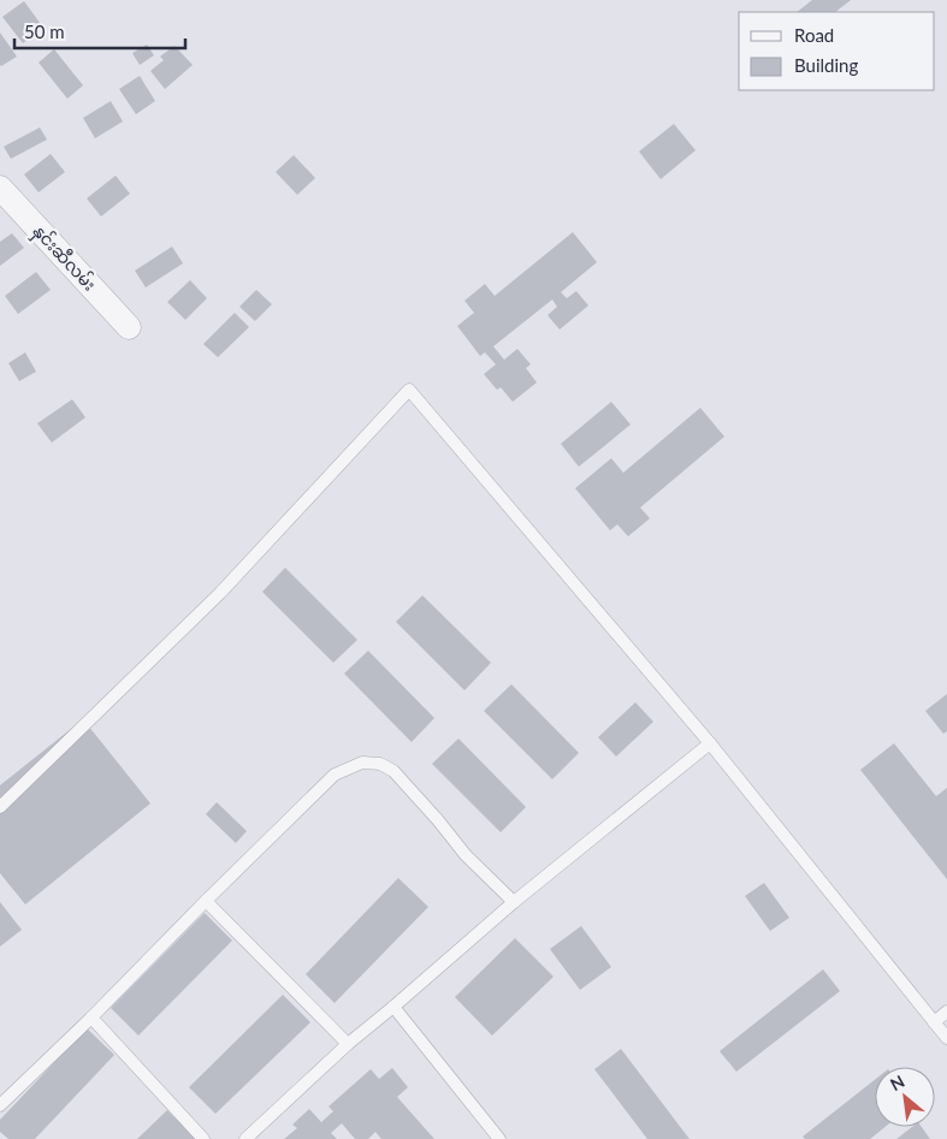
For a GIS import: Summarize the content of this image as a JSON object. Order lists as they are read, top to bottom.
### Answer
{
  "streets": {
    "street": ["နှင်းဆီလမ်း"]
  },
  "legend": ["Road", "Building"],
  "scale_bar": "50 m",
  "north": "top left"
}
